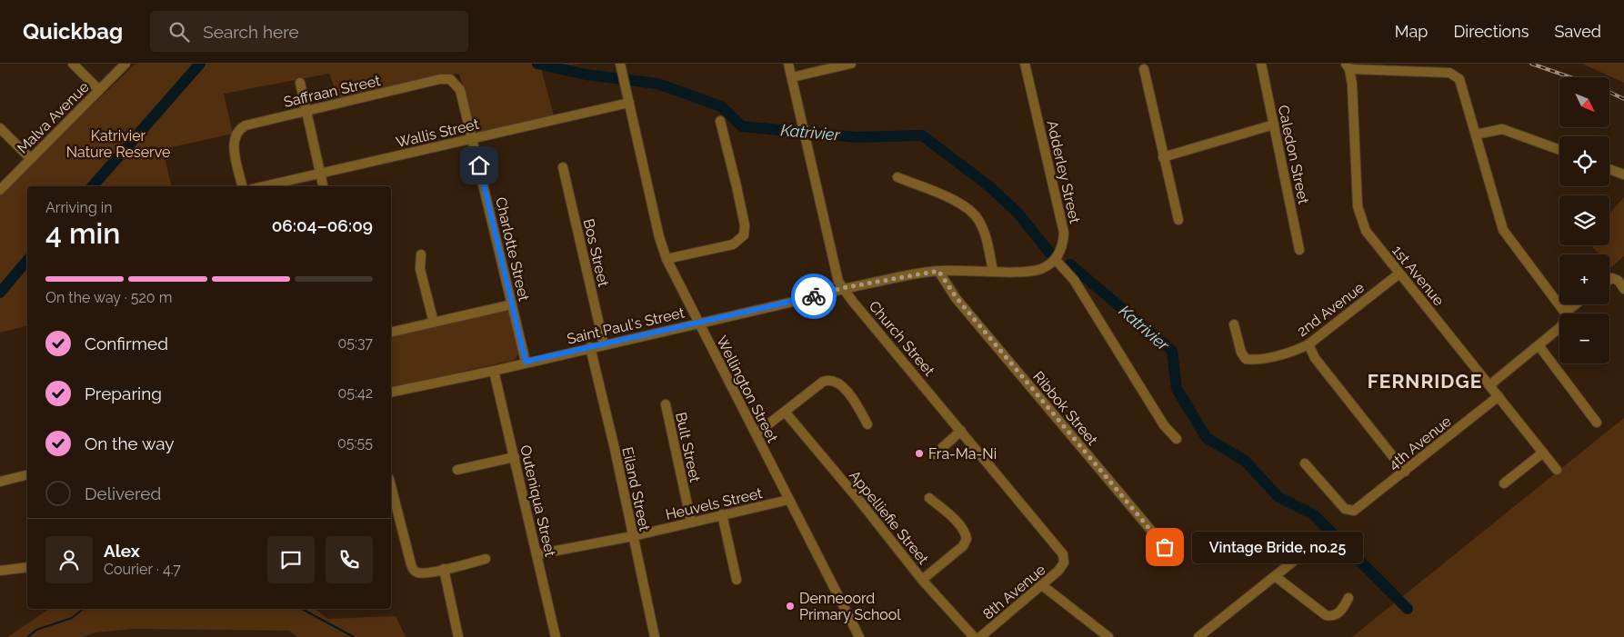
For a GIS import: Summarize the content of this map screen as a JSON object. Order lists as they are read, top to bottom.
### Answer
{
  "streets": {
    "street": [
      "Saffraan Street",
      "Malva Avenue",
      "Wallis Street",
      "Caledon Street",
      "Adderley Street",
      "Charlotte Street",
      "Bos Street",
      "1st Avenue",
      "2nd Avenue",
      "Saint Paul's Street",
      "Church Street",
      "Wellington Street",
      "Ribbok Street",
      "4th Avenue",
      "Bult Street",
      "Eiland Street",
      "Outeniqua Street",
      "Heuvels Street",
      "Appelliefie Street",
      "8th Avenue"
    ]
  },
  "crossings": [
    ["Saffraan Street", "Charlotte Street"],
    ["Wallis Street", "Charlotte Street"],
    ["Wallis Street", "Wellington Street"],
    ["Adderley Street", "Saint Paul's Street"],
    ["Charlotte Street", "Saint Paul's Street"],
    ["Bos Street", "Saint Paul's Street"],
    ["1st Avenue", "2nd Avenue"],
    ["1st Avenue", "4th Avenue"],
    ["Saint Paul's Street", "Church Street"],
    ["Saint Paul's Street", "Wellington Street"],
    ["Saint Paul's Street", "Ribbok Street"],
    ["Saint Paul's Street", "Eiland Street"],
    ["Saint Paul's Street", "Outeniqua Street"],
    ["Church Street", "8th Avenue"],
    ["Wellington Street", "Heuvels Street"],
    ["Bult Street", "Heuvels Street"],
    ["Eiland Street", "Heuvels Street"],
    ["Outeniqua Street", "Heuvels Street"]
  ],
  "districts": ["FERNRIDGE"],
  "water": ["Katrivier"],
  "parks": ["Katrivier Nature Reserve"],
  "places": ["Fra-Ma-Ni", "Vintage Bride, no.25", "Denneoord Primary School"],
  "north": "bottom right",
  "page": {
    "header": "Quickbag",
    "search": "Search here",
    "nav": ["Map", "Directions", "Saved"],
    "map_buttons": ["+", "−"],
    "heading": ["4 min", "Arriving in", "06:04–06:09"],
    "panel": ["Alex", "Courier · 4.7"],
    "bar": "On the way · 520 m",
    "list": [
      ["Confirmed", "05:37"],
      ["Preparing", "05:42"],
      ["On the way", "05:55"],
      "Delivered"
    ],
    "bubble": "Vintage Bride, no.25"
  }
}
